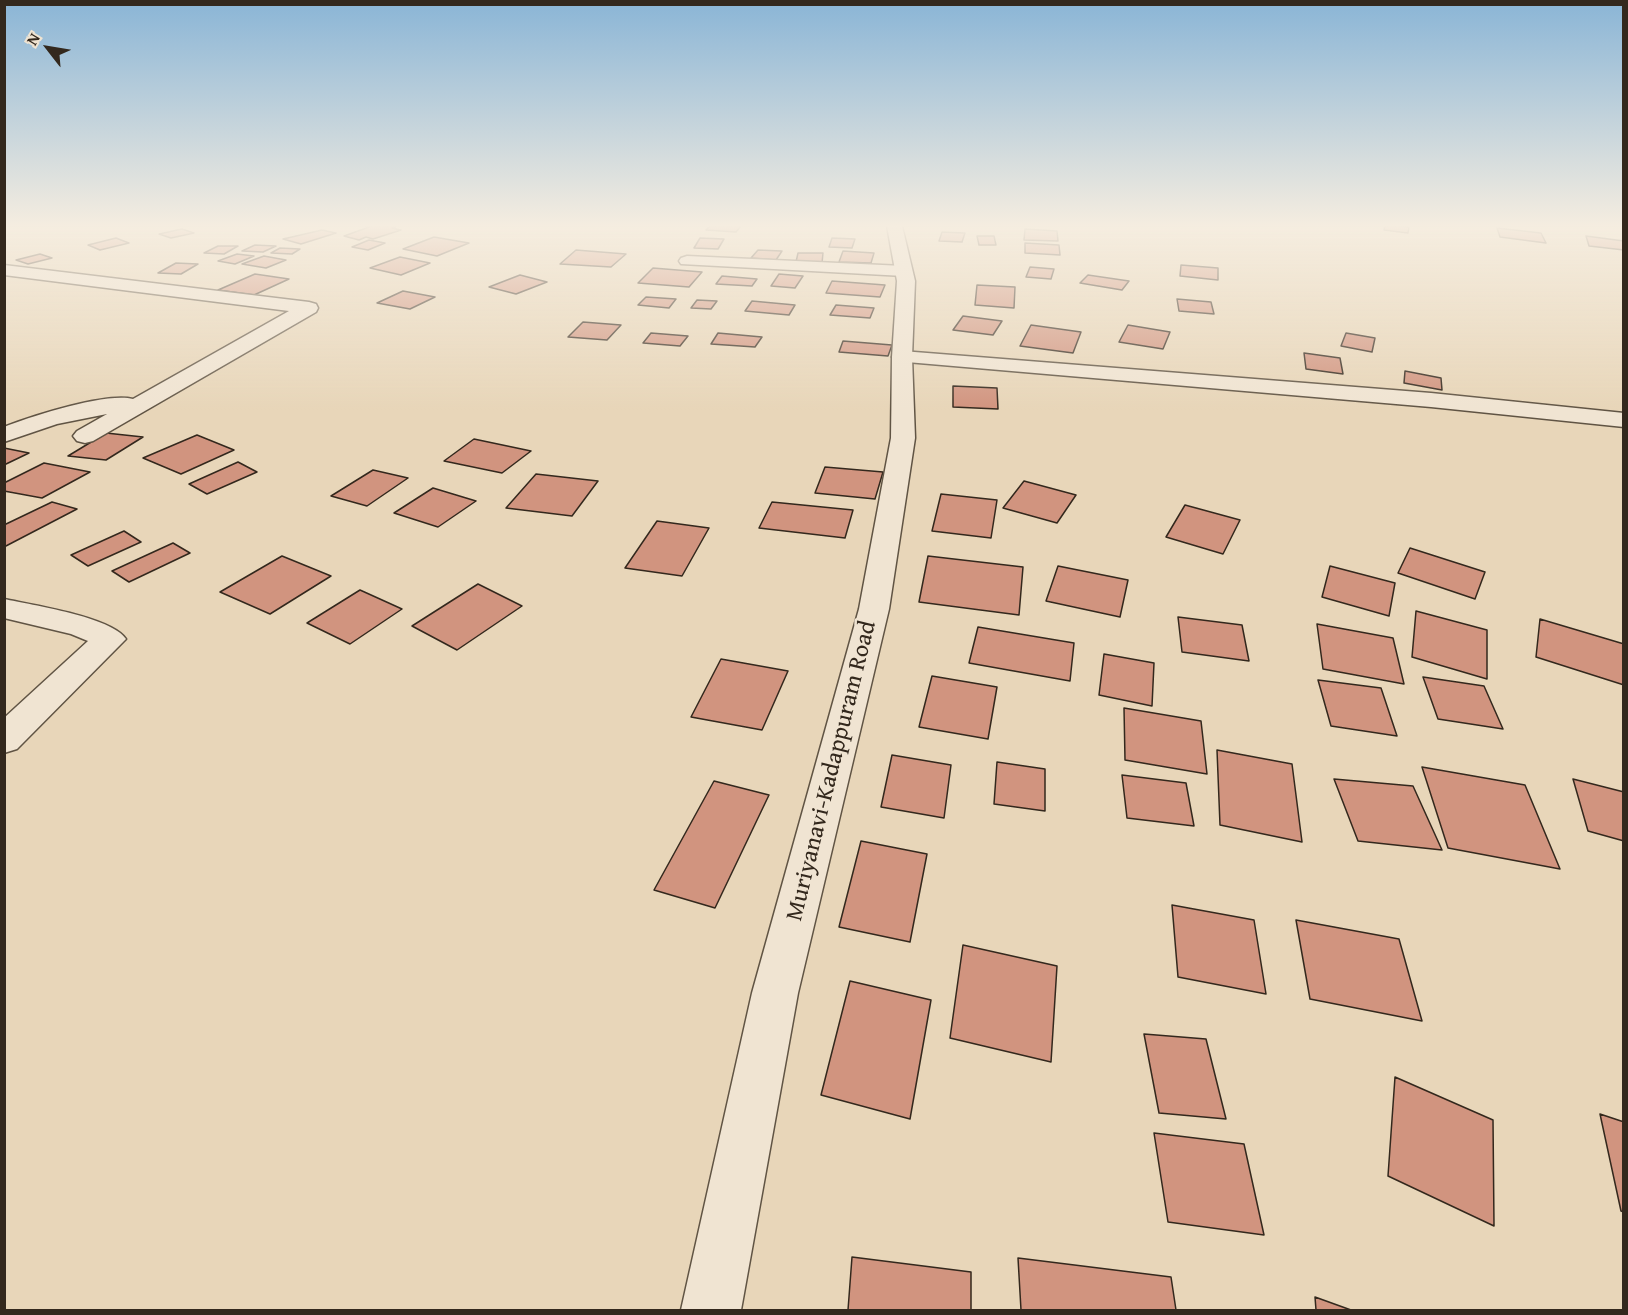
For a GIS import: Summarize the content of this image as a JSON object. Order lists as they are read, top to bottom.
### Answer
{
  "streets": {
    "street": ["Muriyanavi-Kadappuram Road"]
  },
  "north": "top left"
}
